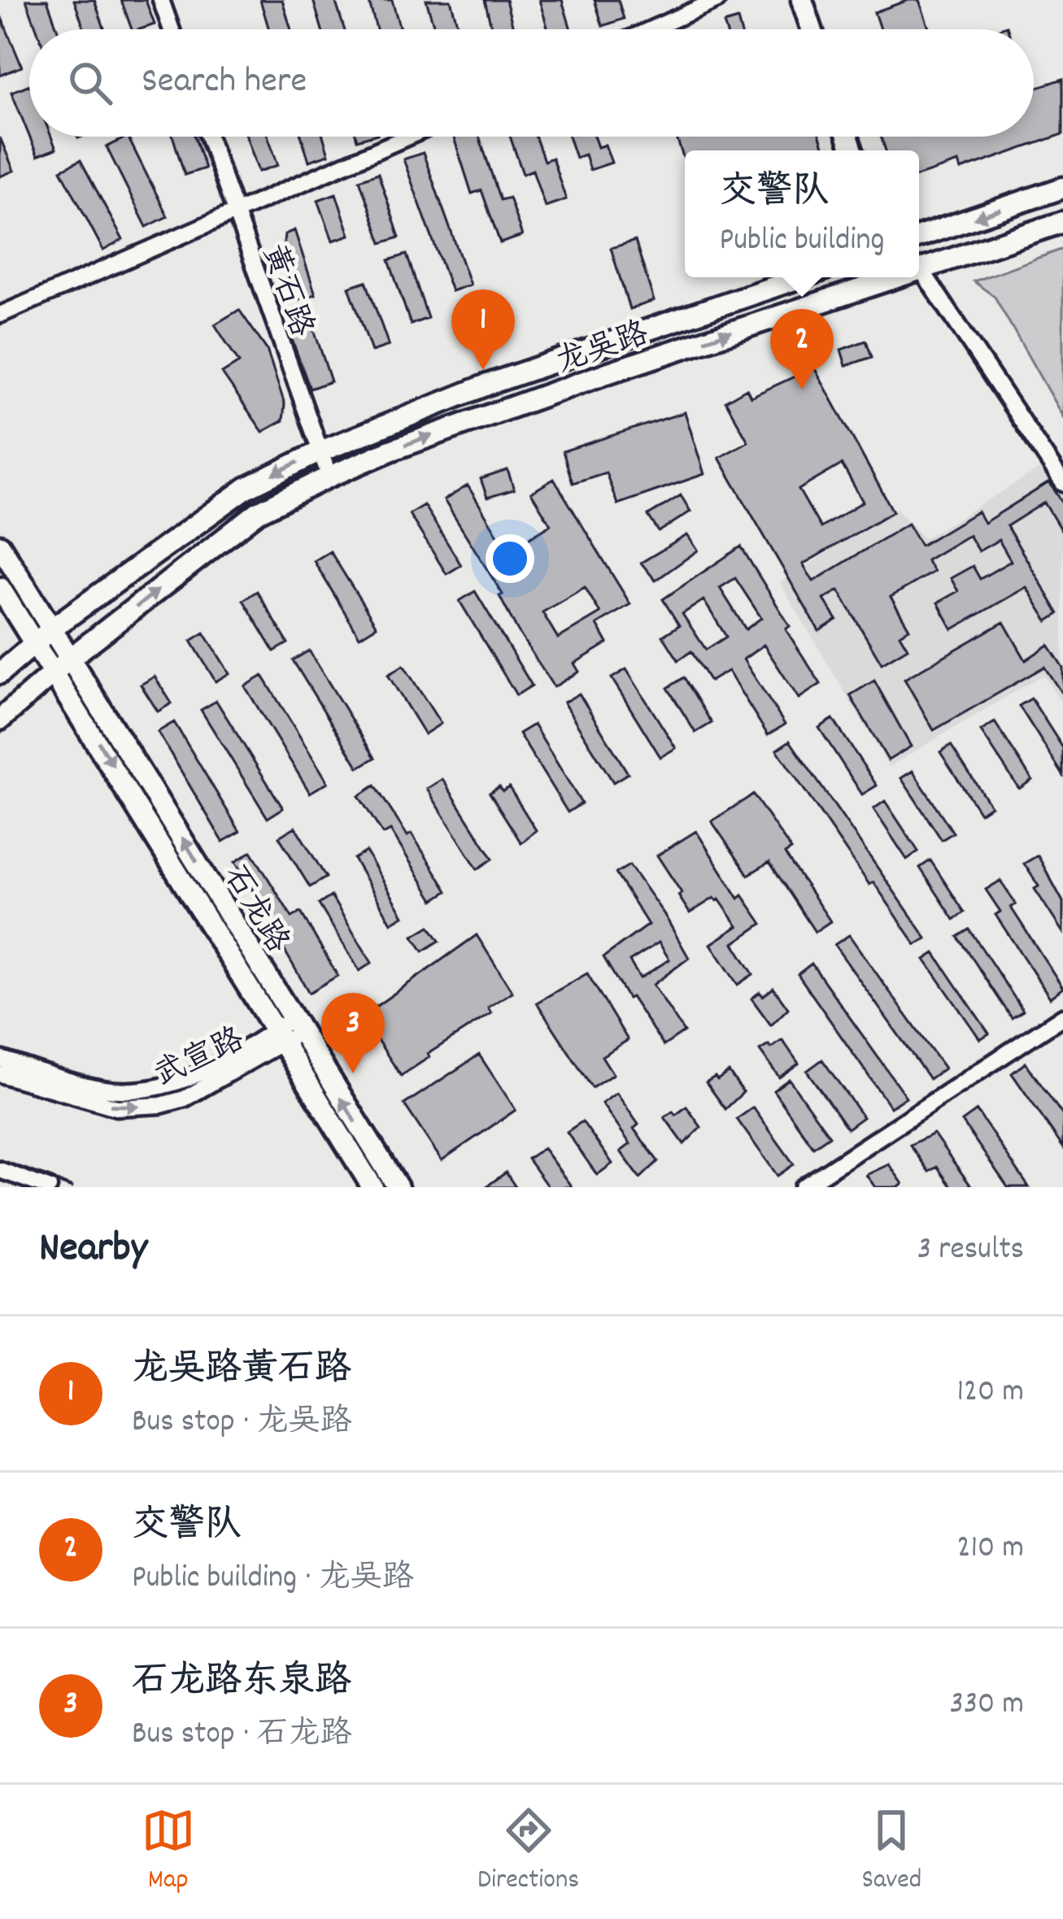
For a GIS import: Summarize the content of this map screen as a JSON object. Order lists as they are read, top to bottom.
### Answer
{
  "streets": {
    "main road": ["龙吴路", "石龙路"],
    "street": ["黄石路", "武宣路"]
  },
  "crossings": [
    ["黄石路", "龙吴路"],
    ["龙吴路", "石龙路"],
    ["石龙路", "武宣路"]
  ],
  "page": {
    "search": "Search here",
    "popup": ["交警队", "Public building"],
    "pins": ["1", "2", "3"],
    "heading": ["Nearby", "3 results"],
    "list": [
      {
        "mark": "1",
        "name": "龙吴路黄石路",
        "note": "Bus stop · 龙吴路",
        "value": "120 m"
      },
      {
        "mark": "2",
        "name": "交警队",
        "note": "Public building · 龙吴路",
        "value": "210 m"
      },
      {
        "mark": "3",
        "name": "石龙路东泉路",
        "note": "Bus stop · 石龙路",
        "value": "330 m"
      }
    ],
    "nav": ["Map", "Directions", "Saved"]
  }
}
